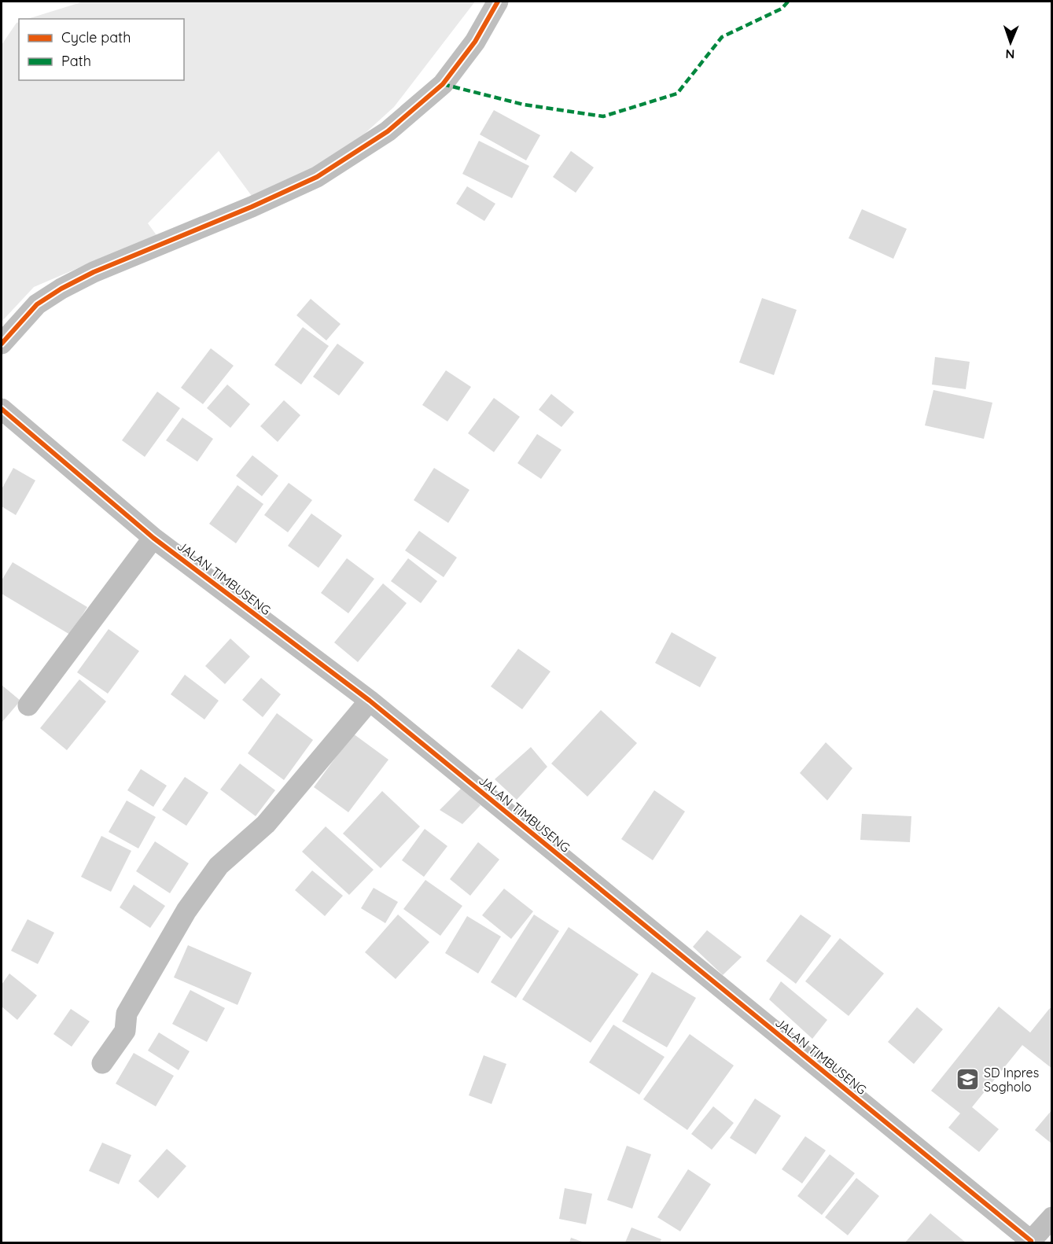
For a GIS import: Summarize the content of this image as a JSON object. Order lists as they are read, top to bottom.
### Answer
{
  "streets": {
    "street": ["JALAN TIMBUSENG"]
  },
  "places": {
    "school or university": ["SD Inpres Sogholo"]
  },
  "legend": ["Cycle path", "Path"],
  "north": "bottom"
}
